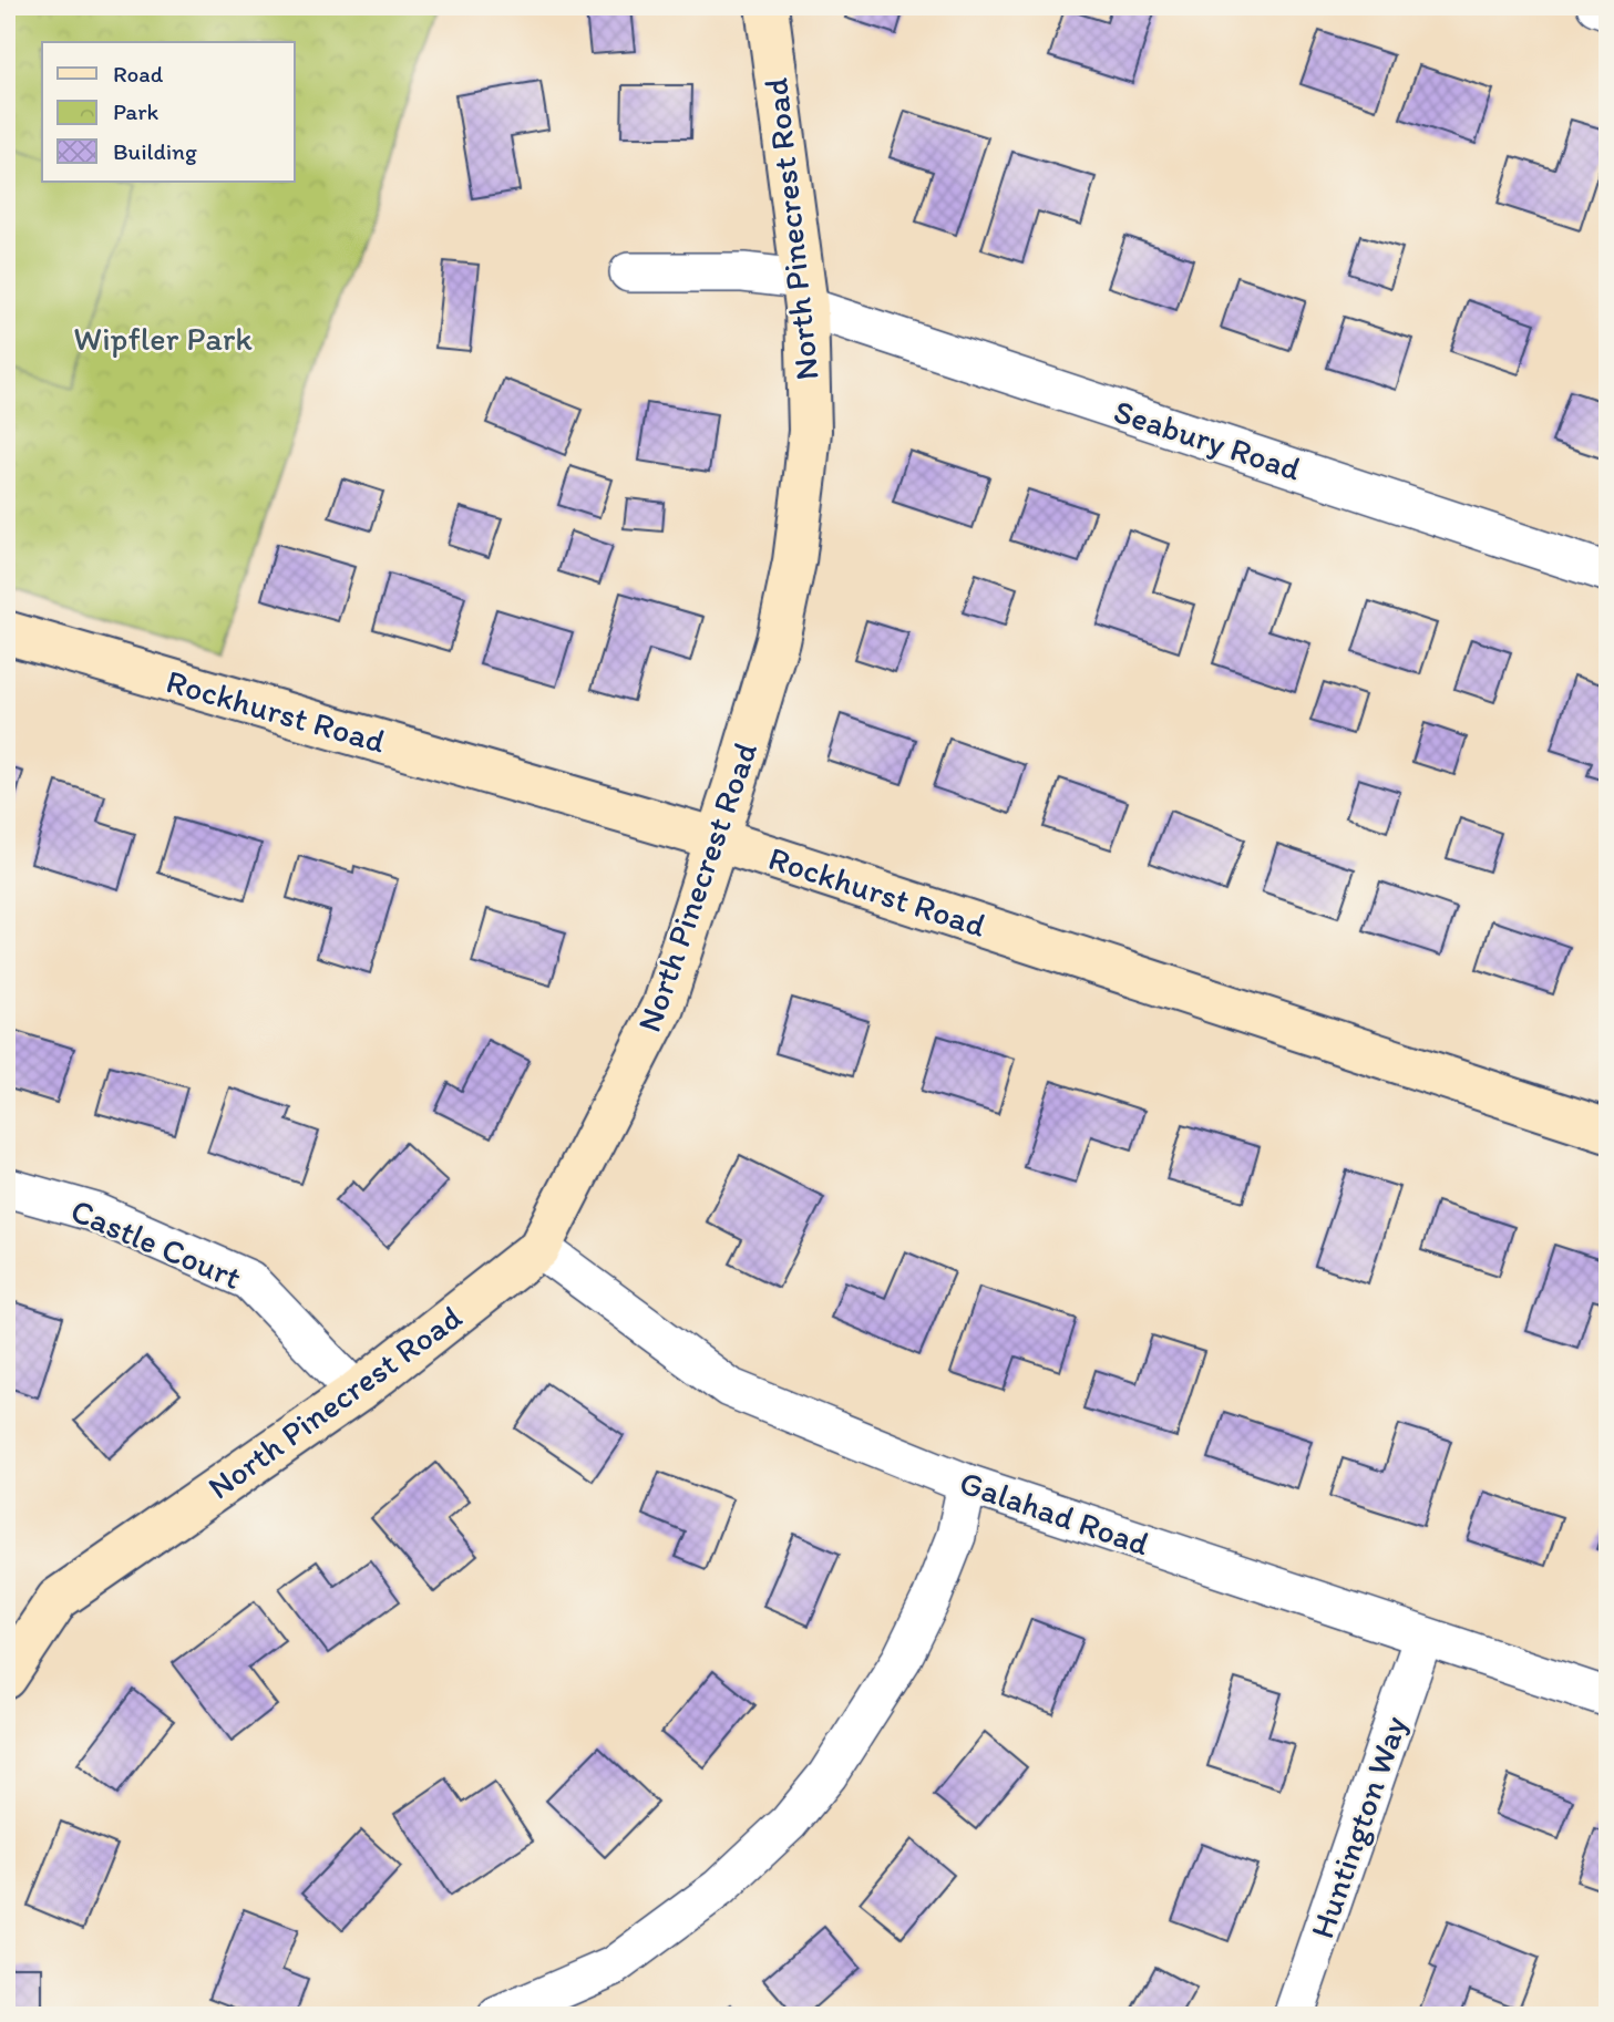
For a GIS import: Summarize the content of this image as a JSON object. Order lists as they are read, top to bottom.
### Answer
{
  "streets": {
    "street": [
      "North Pinecrest Road",
      "Seabury Road",
      "Rockhurst Road",
      "Castle Court",
      "Galahad Road",
      "Huntington Way"
    ]
  },
  "crossings": [
    ["North Pinecrest Road", "Seabury Road"],
    ["North Pinecrest Road", "Rockhurst Road"],
    ["North Pinecrest Road", "Castle Court"],
    ["North Pinecrest Road", "Galahad Road"],
    ["Galahad Road", "Huntington Way"]
  ],
  "parks": ["Wipfler Park"],
  "legend": ["Road", "Park", "Building"]
}
